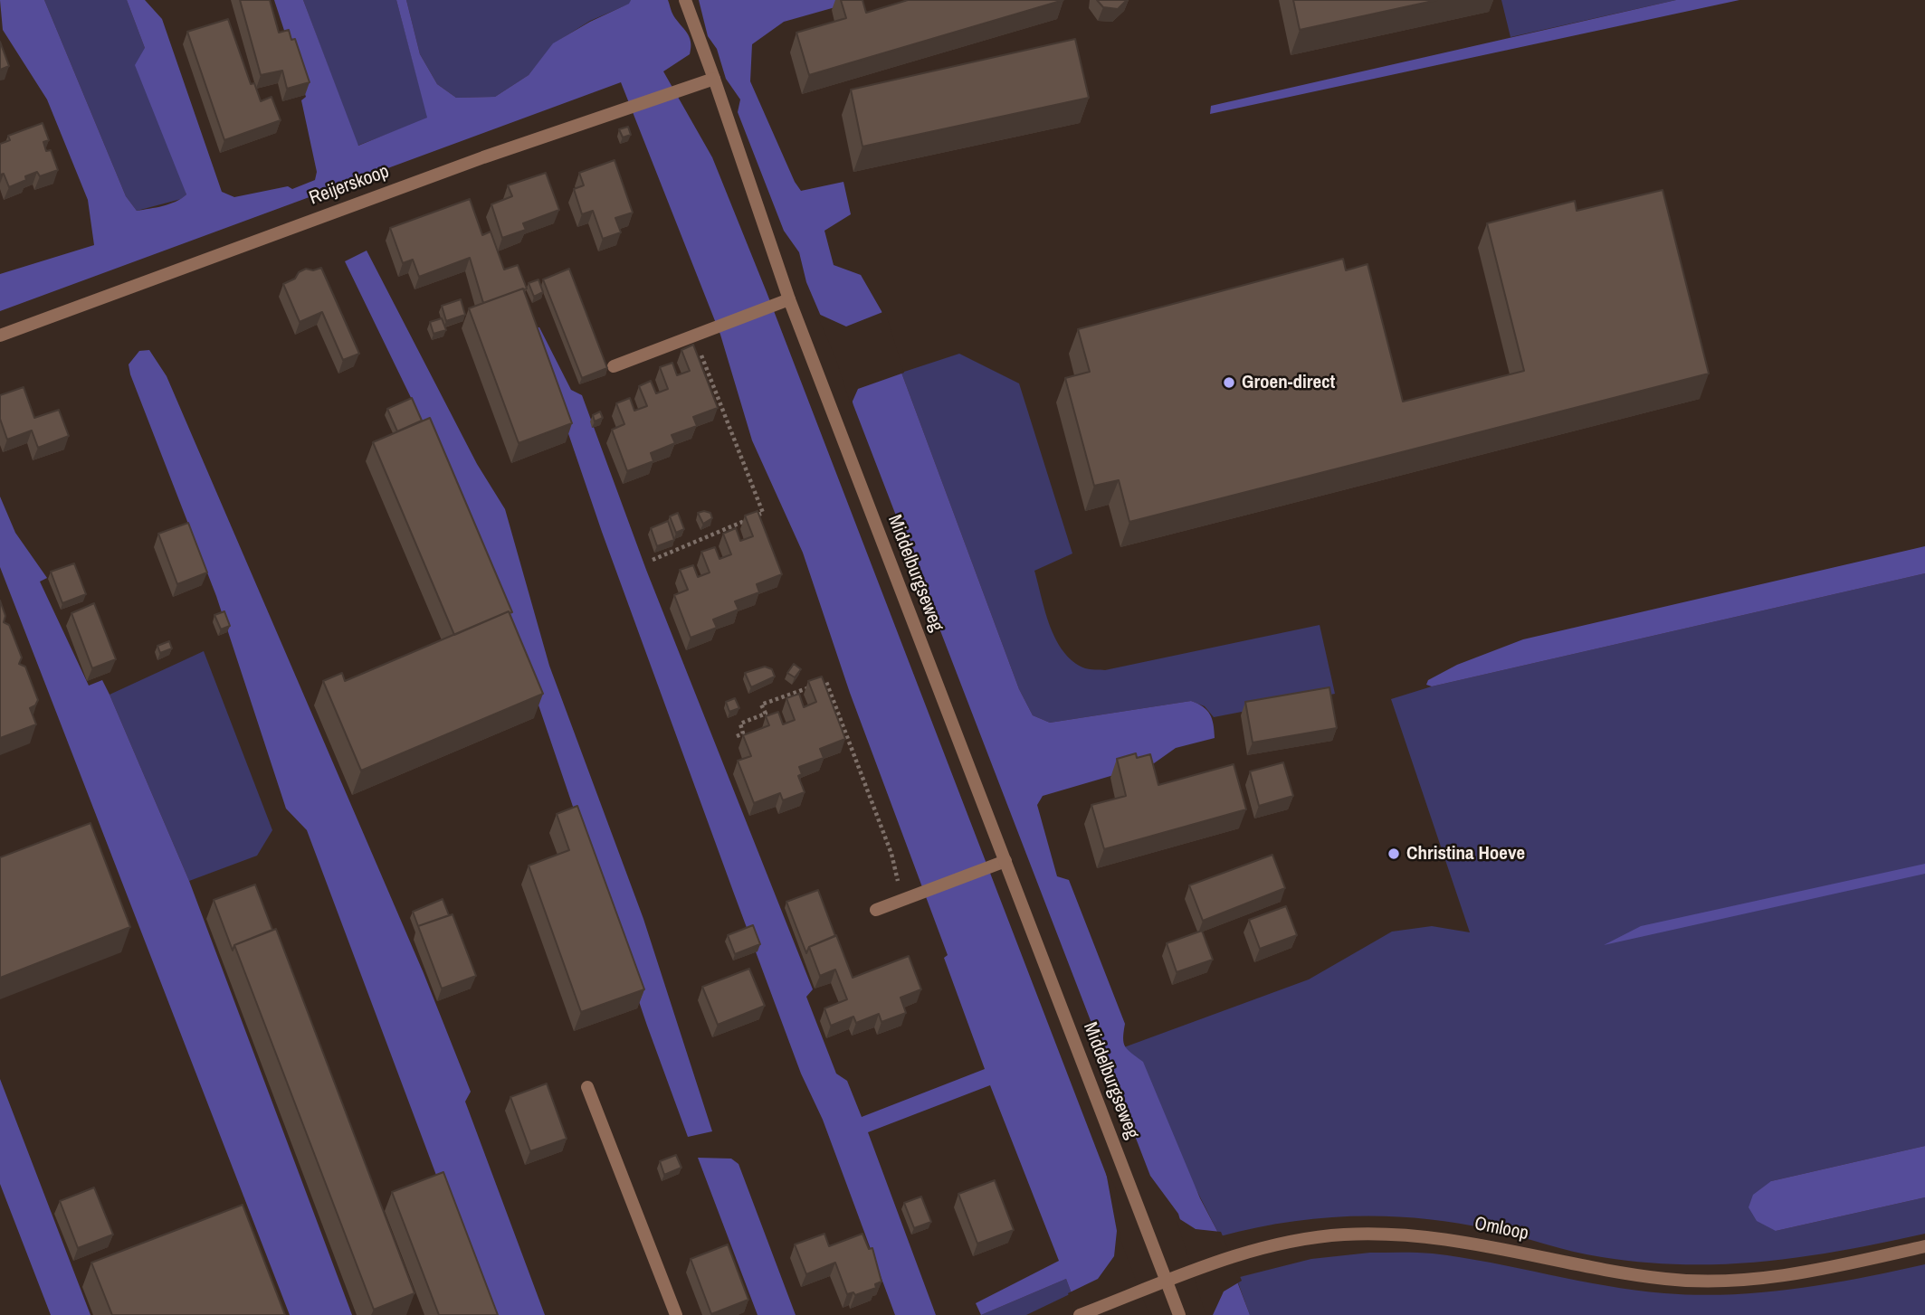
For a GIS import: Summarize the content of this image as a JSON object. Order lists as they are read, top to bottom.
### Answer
{
  "streets": {
    "street": ["Reijerskoop", "Middelburgseweg", "Omloop"]
  },
  "crossings": [
    ["Reijerskoop", "Middelburgseweg"],
    ["Middelburgseweg", "Omloop"]
  ],
  "places": ["Groen-direct", "Christina Hoeve"]
}
